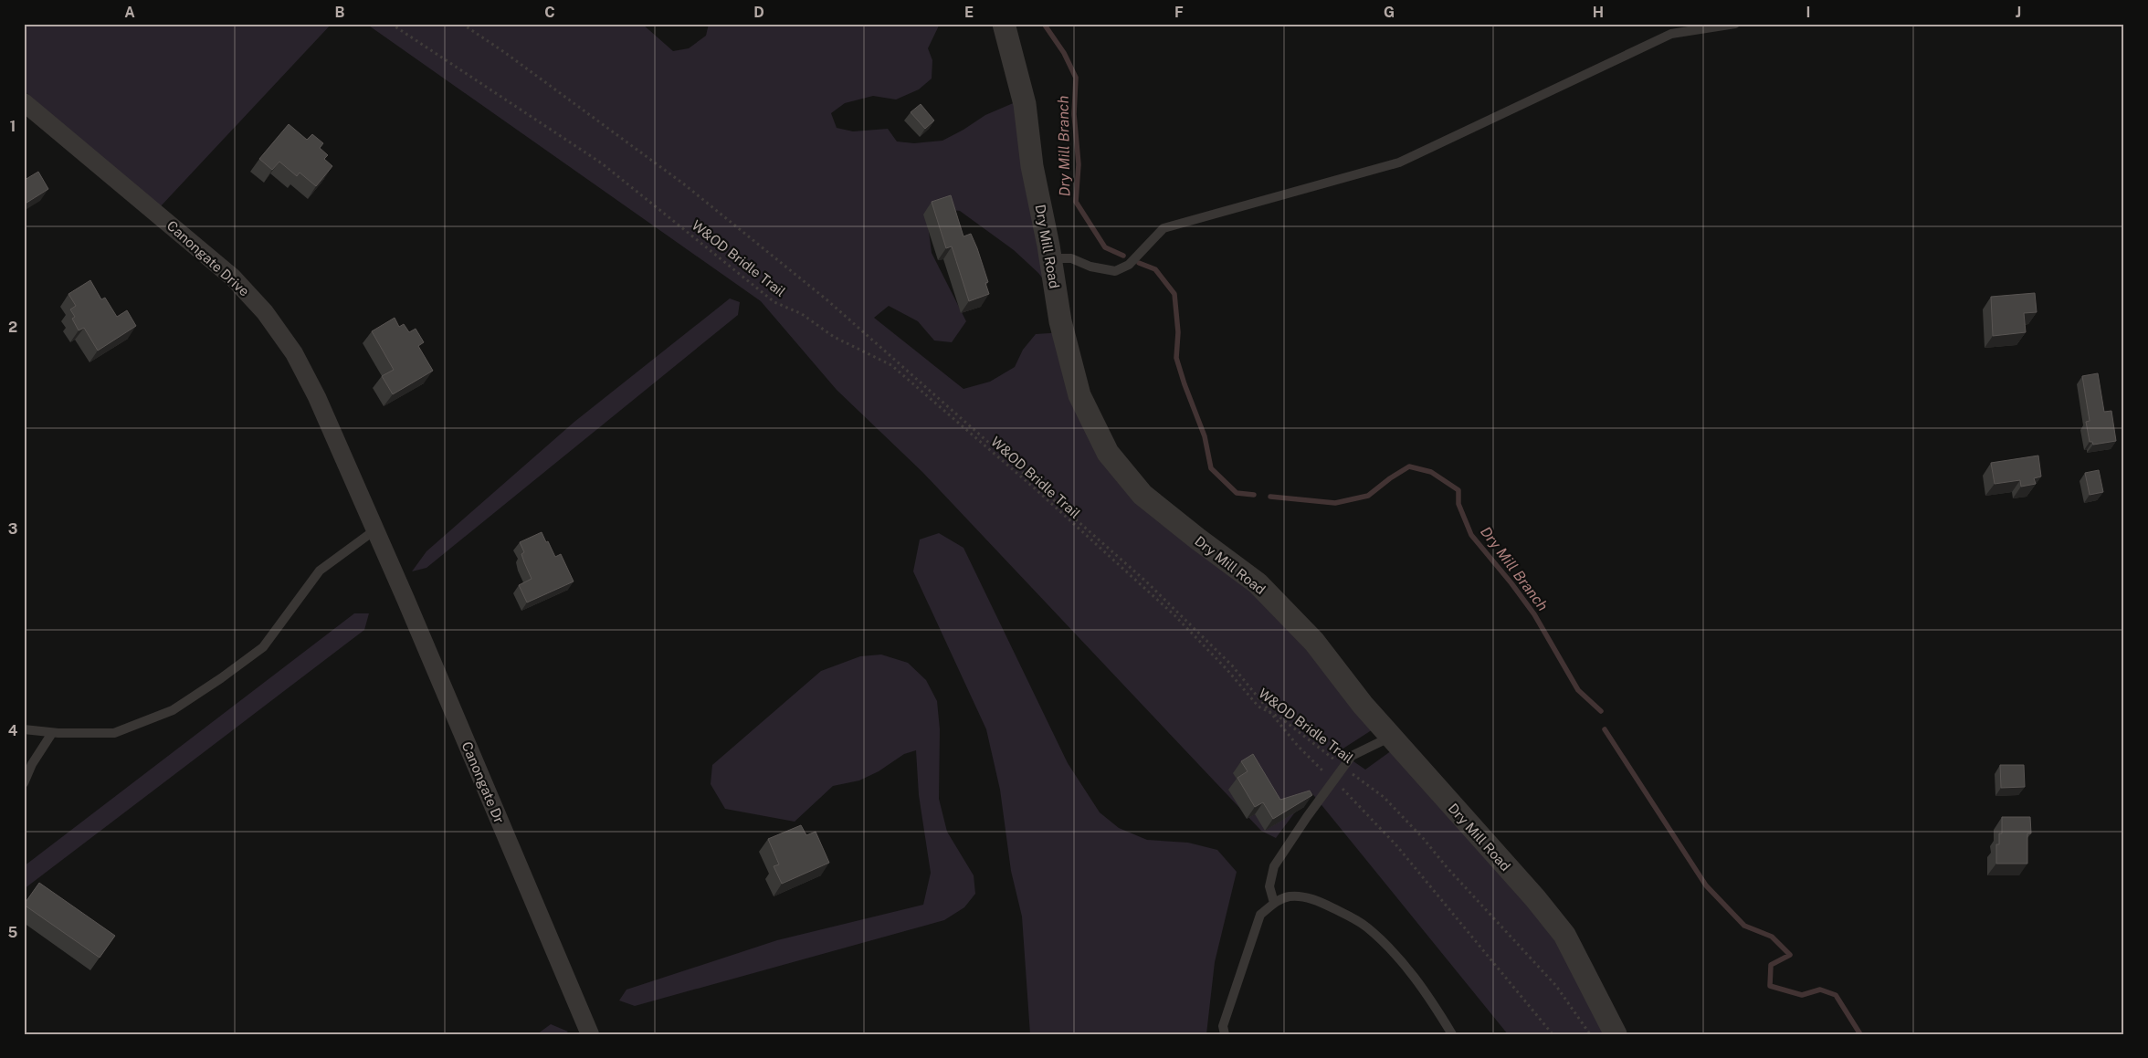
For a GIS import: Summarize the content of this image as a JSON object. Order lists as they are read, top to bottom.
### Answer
{
  "streets": {
    "street": ["Dry Mill Road", "Canongate Drive", "Canongate Dr"],
    "path": ["W&OD Bridle Trail"]
  },
  "crossings": [
    ["Canongate Drive", "Canongate Dr"]
  ],
  "water": ["Dry Mill Branch"],
  "grid": {
    "columns": [
      "A",
      "B",
      "C",
      "D",
      "E",
      "F",
      "G",
      "H",
      "I",
      "J"
    ],
    "rows": [
      "1",
      "2",
      "3",
      "4",
      "5"
    ]
  }
}
